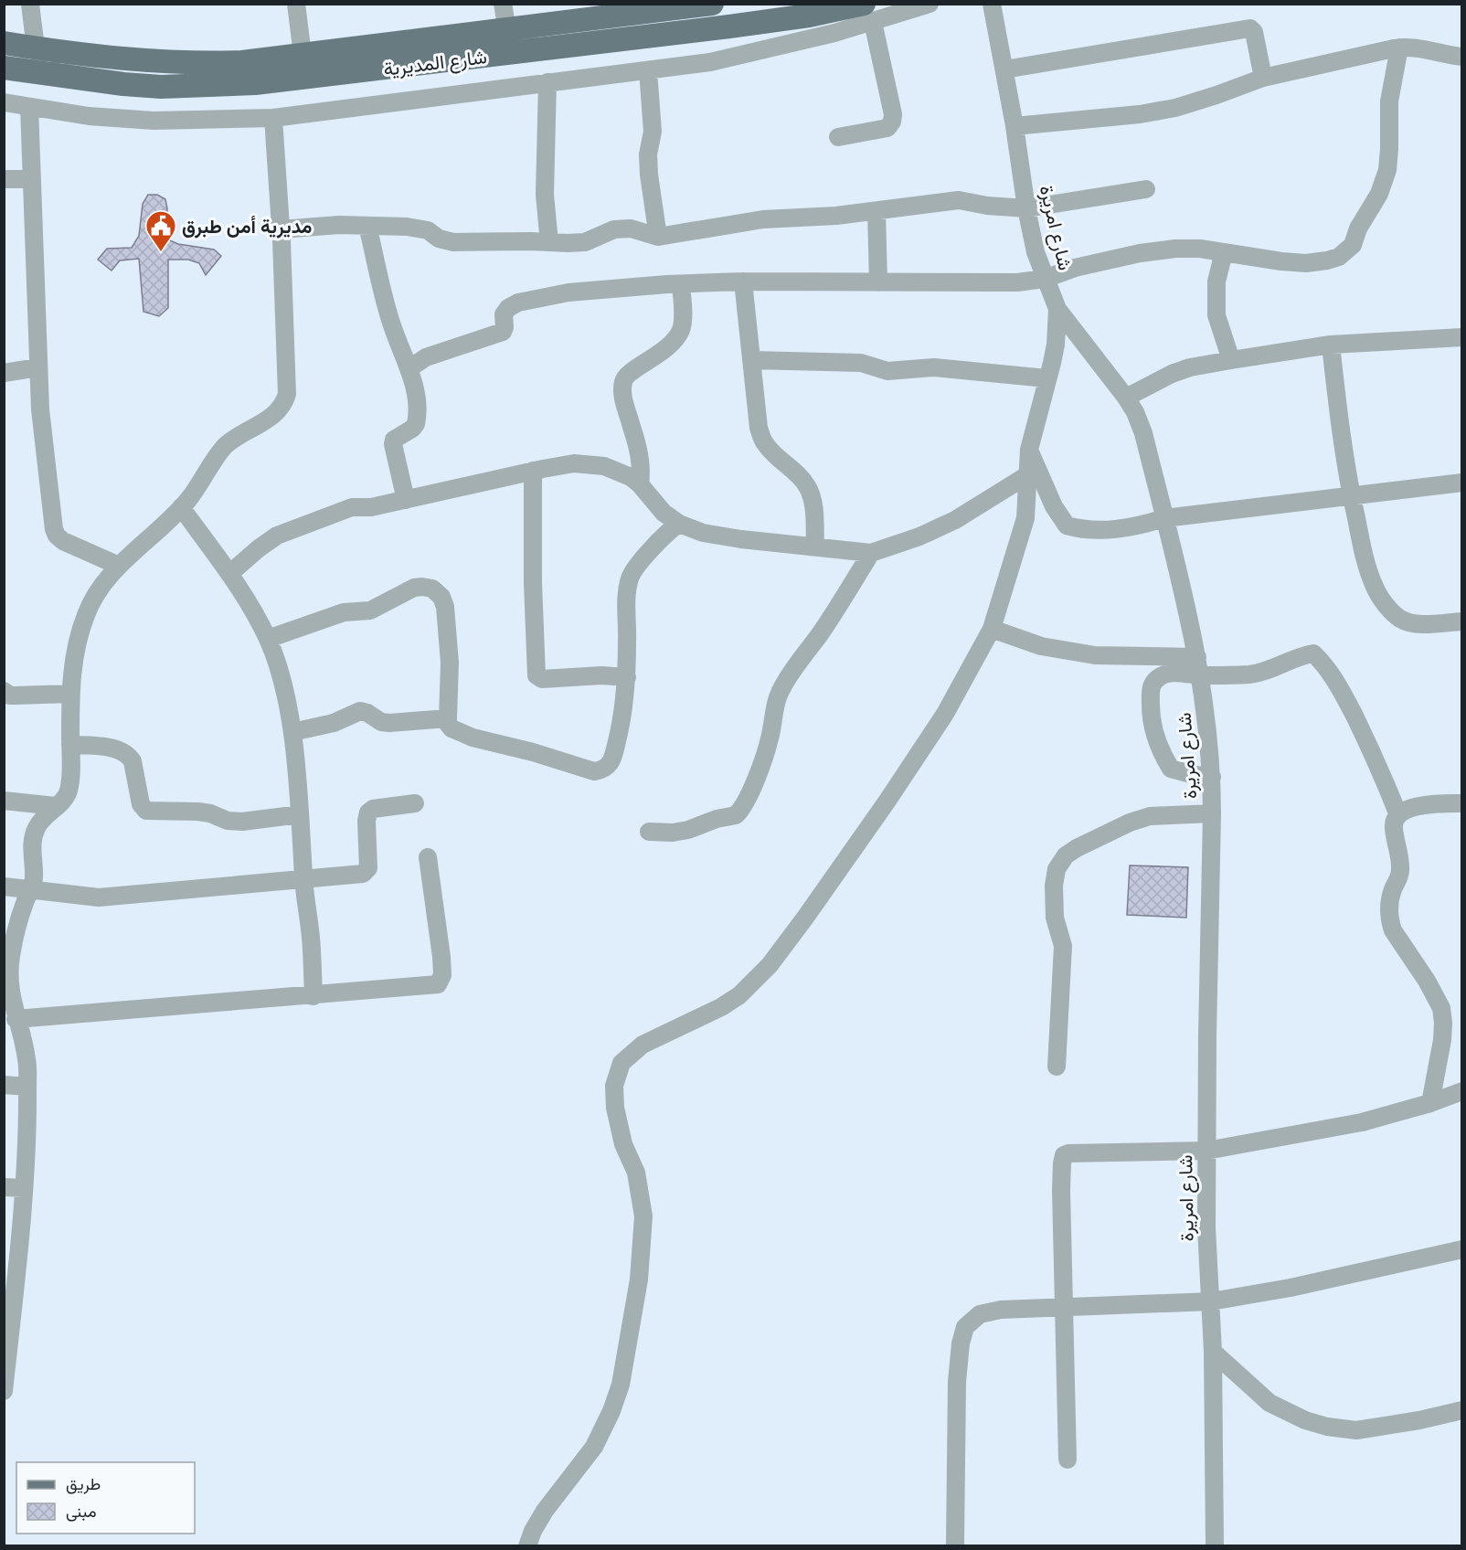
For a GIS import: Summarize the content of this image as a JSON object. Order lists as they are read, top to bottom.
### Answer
{
  "streets": {
    "main road": ["شارع المديرية"],
    "street": ["شارع امريرة"]
  },
  "places": {
    "public building": ["مديرية أمن طبرق"]
  },
  "legend": ["طريق", "مبنى"]
}
